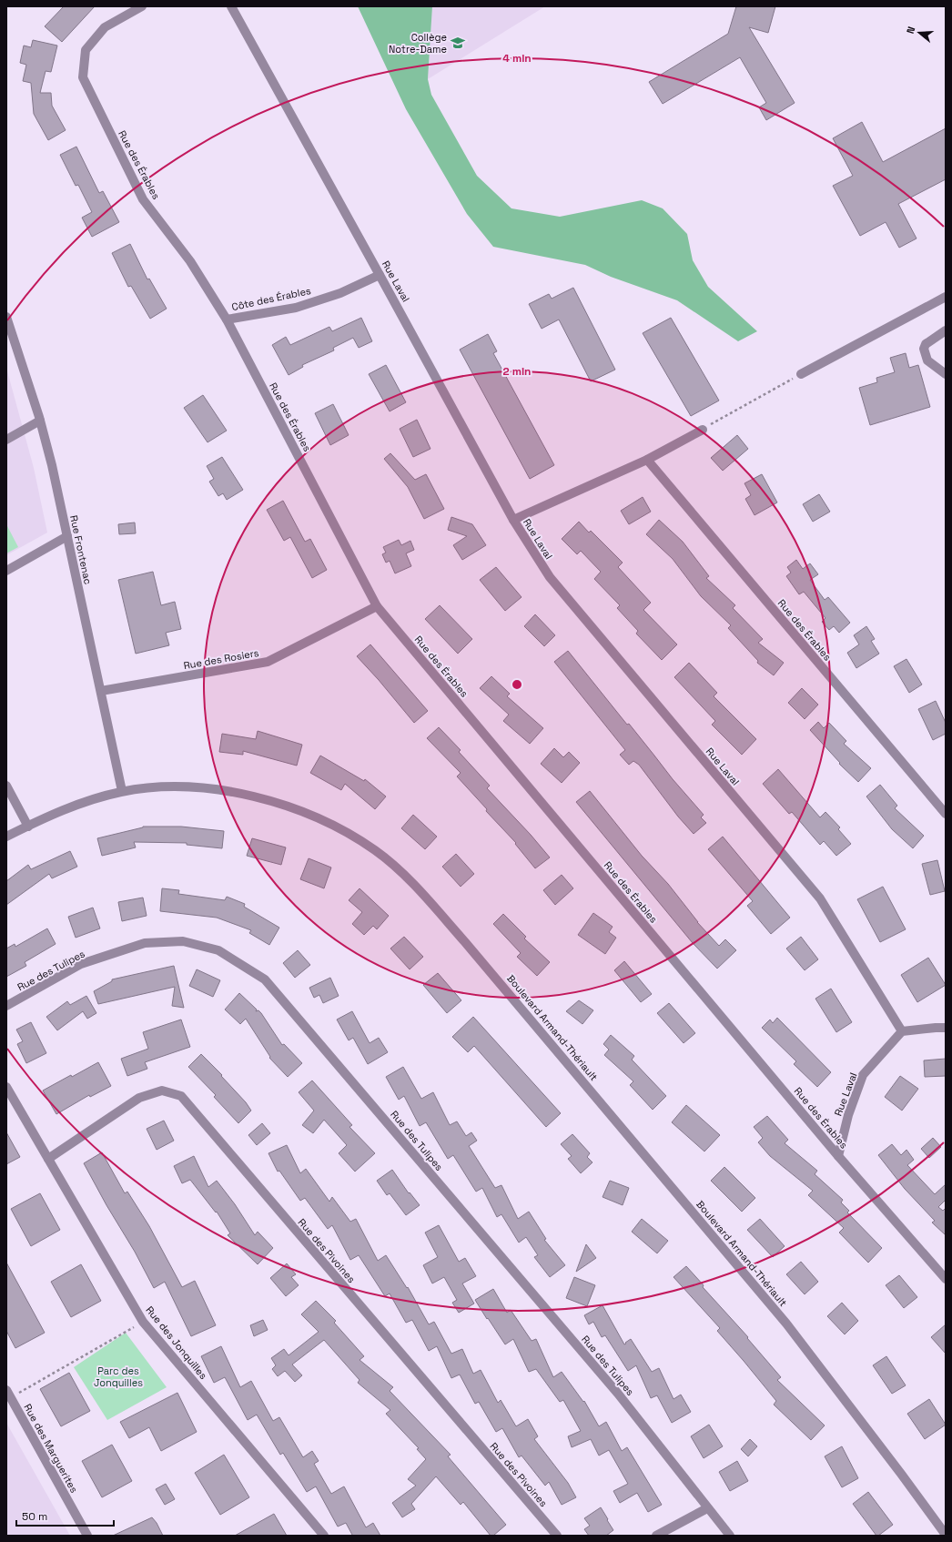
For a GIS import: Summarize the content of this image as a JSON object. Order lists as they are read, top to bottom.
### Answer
{
  "streets": {
    "street": [
      "Rue des Érables",
      "Rue Laval",
      "Côte des Érables",
      "Rue Frontenac",
      "Rue des Rosiers",
      "Rue des Tulipes",
      "Boulevard Armand-Thériault",
      "Rue des Pivoines",
      "Rue des Jonquilles",
      "Rue des Marguerites"
    ]
  },
  "crossings": [
    ["Rue des Érables", "Rue Laval"],
    ["Rue des Érables", "Côte des Érables"],
    ["Rue des Érables", "Rue des Rosiers"],
    ["Rue Laval", "Côte des Érables"],
    ["Rue Frontenac", "Rue des Rosiers"],
    ["Rue Frontenac", "Boulevard Armand-Thériault"],
    ["Rue des Pivoines", "Rue des Jonquilles"]
  ],
  "parks": ["Parc des Jonquilles"],
  "places": {
    "school or university": ["Collège Notre-Dame"]
  },
  "scale_bar": "50 m",
  "north": "left",
  "rings": ["4 min", "2 min"]
}
